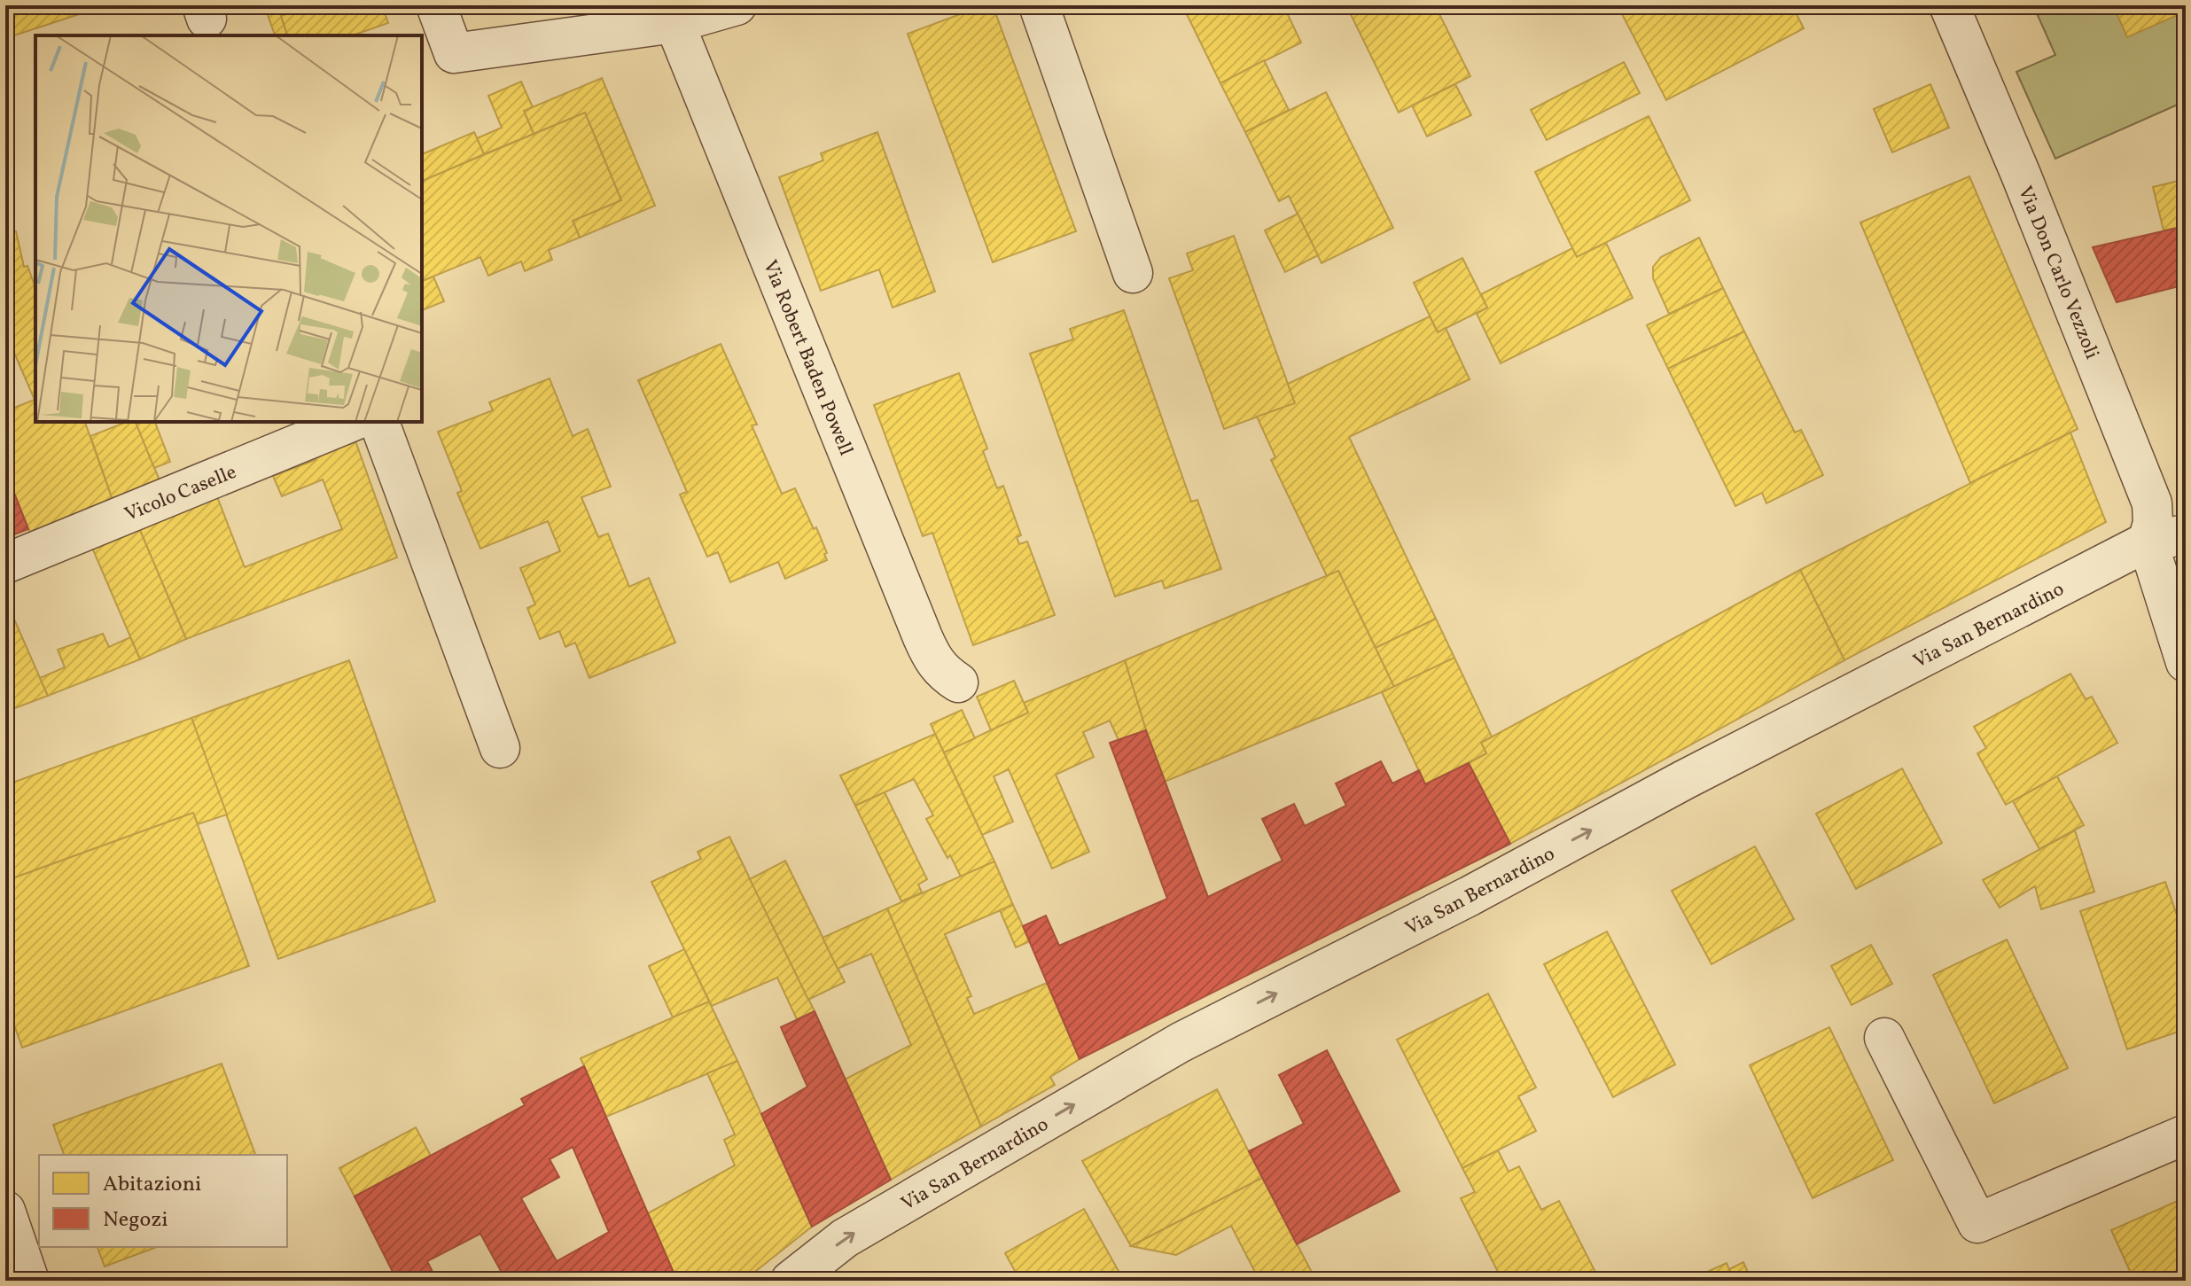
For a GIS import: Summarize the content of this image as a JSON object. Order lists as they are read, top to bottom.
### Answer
{
  "streets": {
    "street": [
      "Via Don Carlo Vezzoli",
      "Via Robert Baden Powell",
      "Vicolo Caselle",
      "Via San Bernardino"
    ]
  },
  "crossings": [
    ["Via Don Carlo Vezzoli", "Via San Bernardino"]
  ],
  "one_way": ["Via San Bernardino"],
  "legend": ["Abitazioni", "Negozi"]
}
